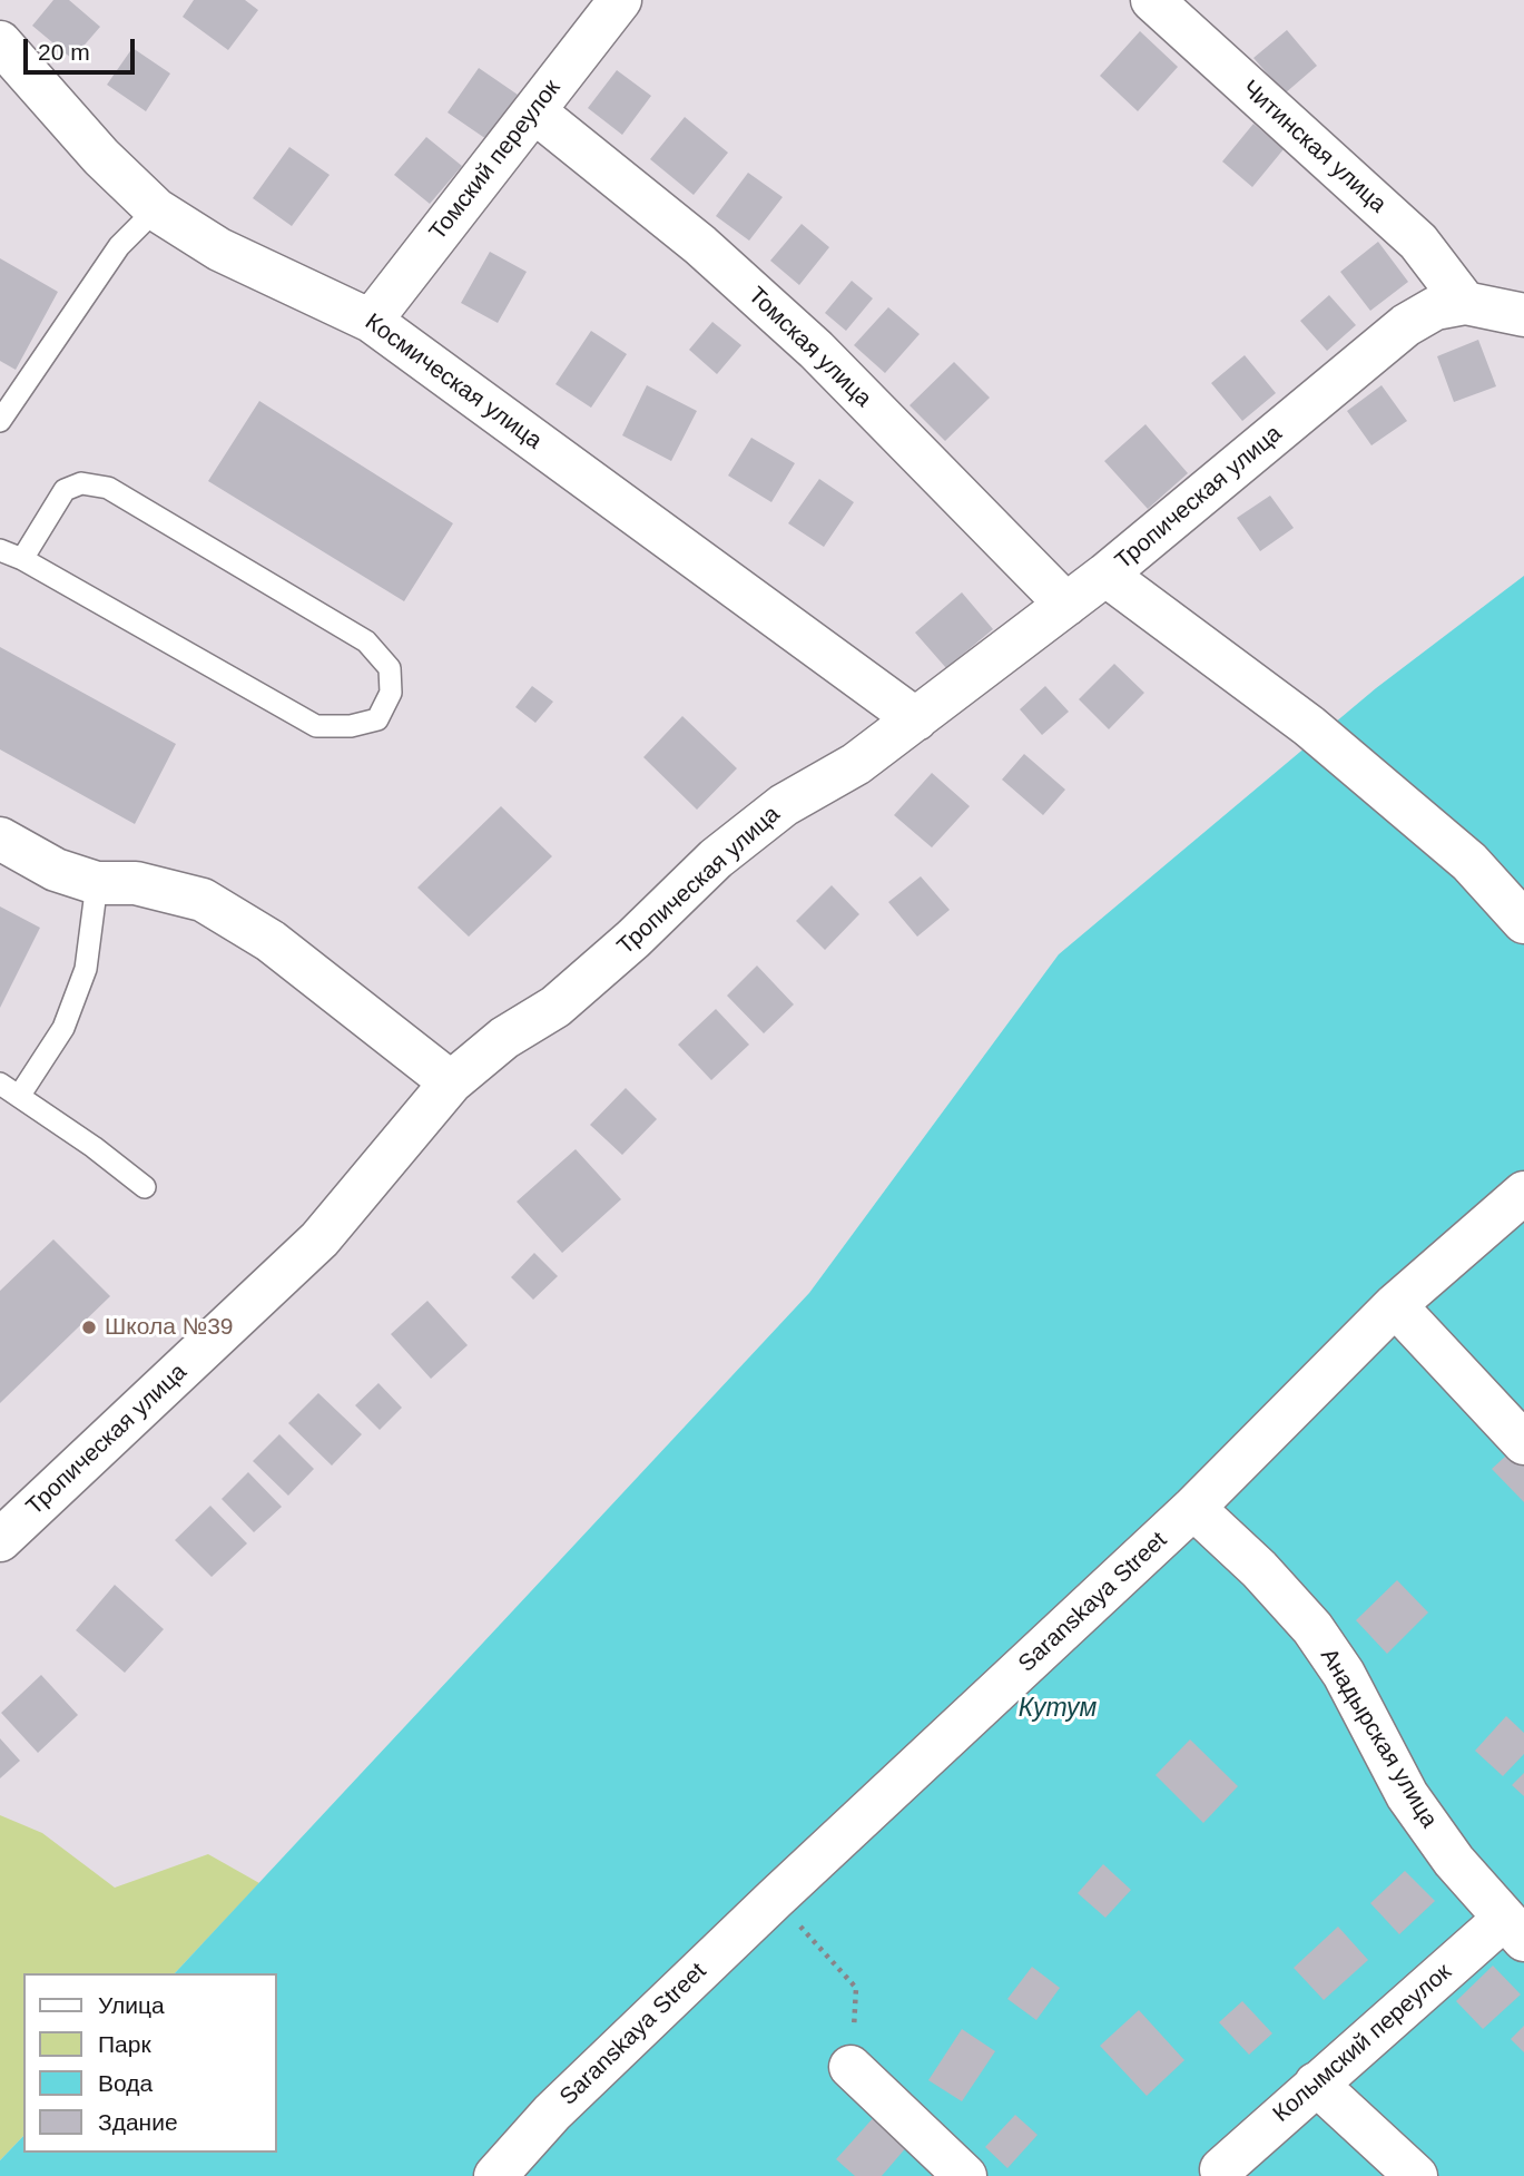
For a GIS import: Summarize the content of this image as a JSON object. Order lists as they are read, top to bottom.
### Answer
{
  "streets": {
    "street": [
      "Читинская улица",
      "Томский переулок",
      "Томская улица",
      "Космическая улица",
      "Тропическая улица",
      "Saranskaya Street",
      "Анадырская улица",
      "Колымский переулок"
    ]
  },
  "crossings": [
    ["Читинская улица", "Тропическая улица"],
    ["Томский переулок", "Томская улица"],
    ["Томский переулок", "Космическая улица"],
    ["Томская улица", "Тропическая улица"],
    ["Космическая улица", "Тропическая улица"],
    ["Saranskaya Street", "Анадырская улица"],
    ["Анадырская улица", "Колымский переулок"]
  ],
  "water": ["Кутум"],
  "places": ["Школа №39"],
  "legend": [
    "Улица",
    "Парк",
    "Вода",
    "Здание"
  ],
  "scale_bar": "20 m"
}
